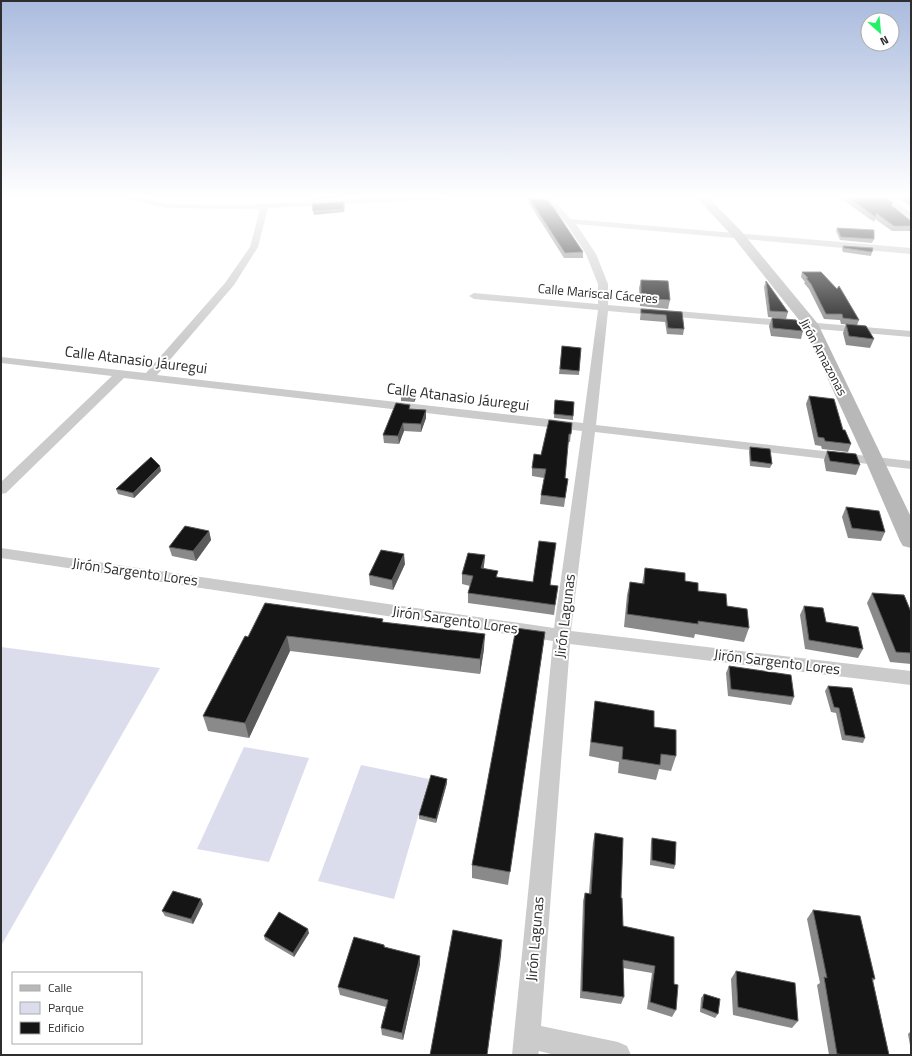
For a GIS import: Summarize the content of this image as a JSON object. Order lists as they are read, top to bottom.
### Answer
{
  "streets": {
    "street": [
      "Calle Mariscal Cáceres",
      "Jirón Amazonas",
      "Calle Atanasio Jáuregui",
      "Jirón Sargento Lores",
      "Jirón Lagunas"
    ]
  },
  "crossings": [
    ["Calle Mariscal Cáceres", "Jirón Amazonas"],
    ["Calle Mariscal Cáceres", "Jirón Lagunas"],
    ["Jirón Amazonas", "Calle Atanasio Jáuregui"],
    ["Calle Atanasio Jáuregui", "Jirón Lagunas"],
    ["Jirón Sargento Lores", "Jirón Lagunas"]
  ],
  "legend": ["Calle", "Parque", "Edificio"],
  "north": "bottom right"
}
